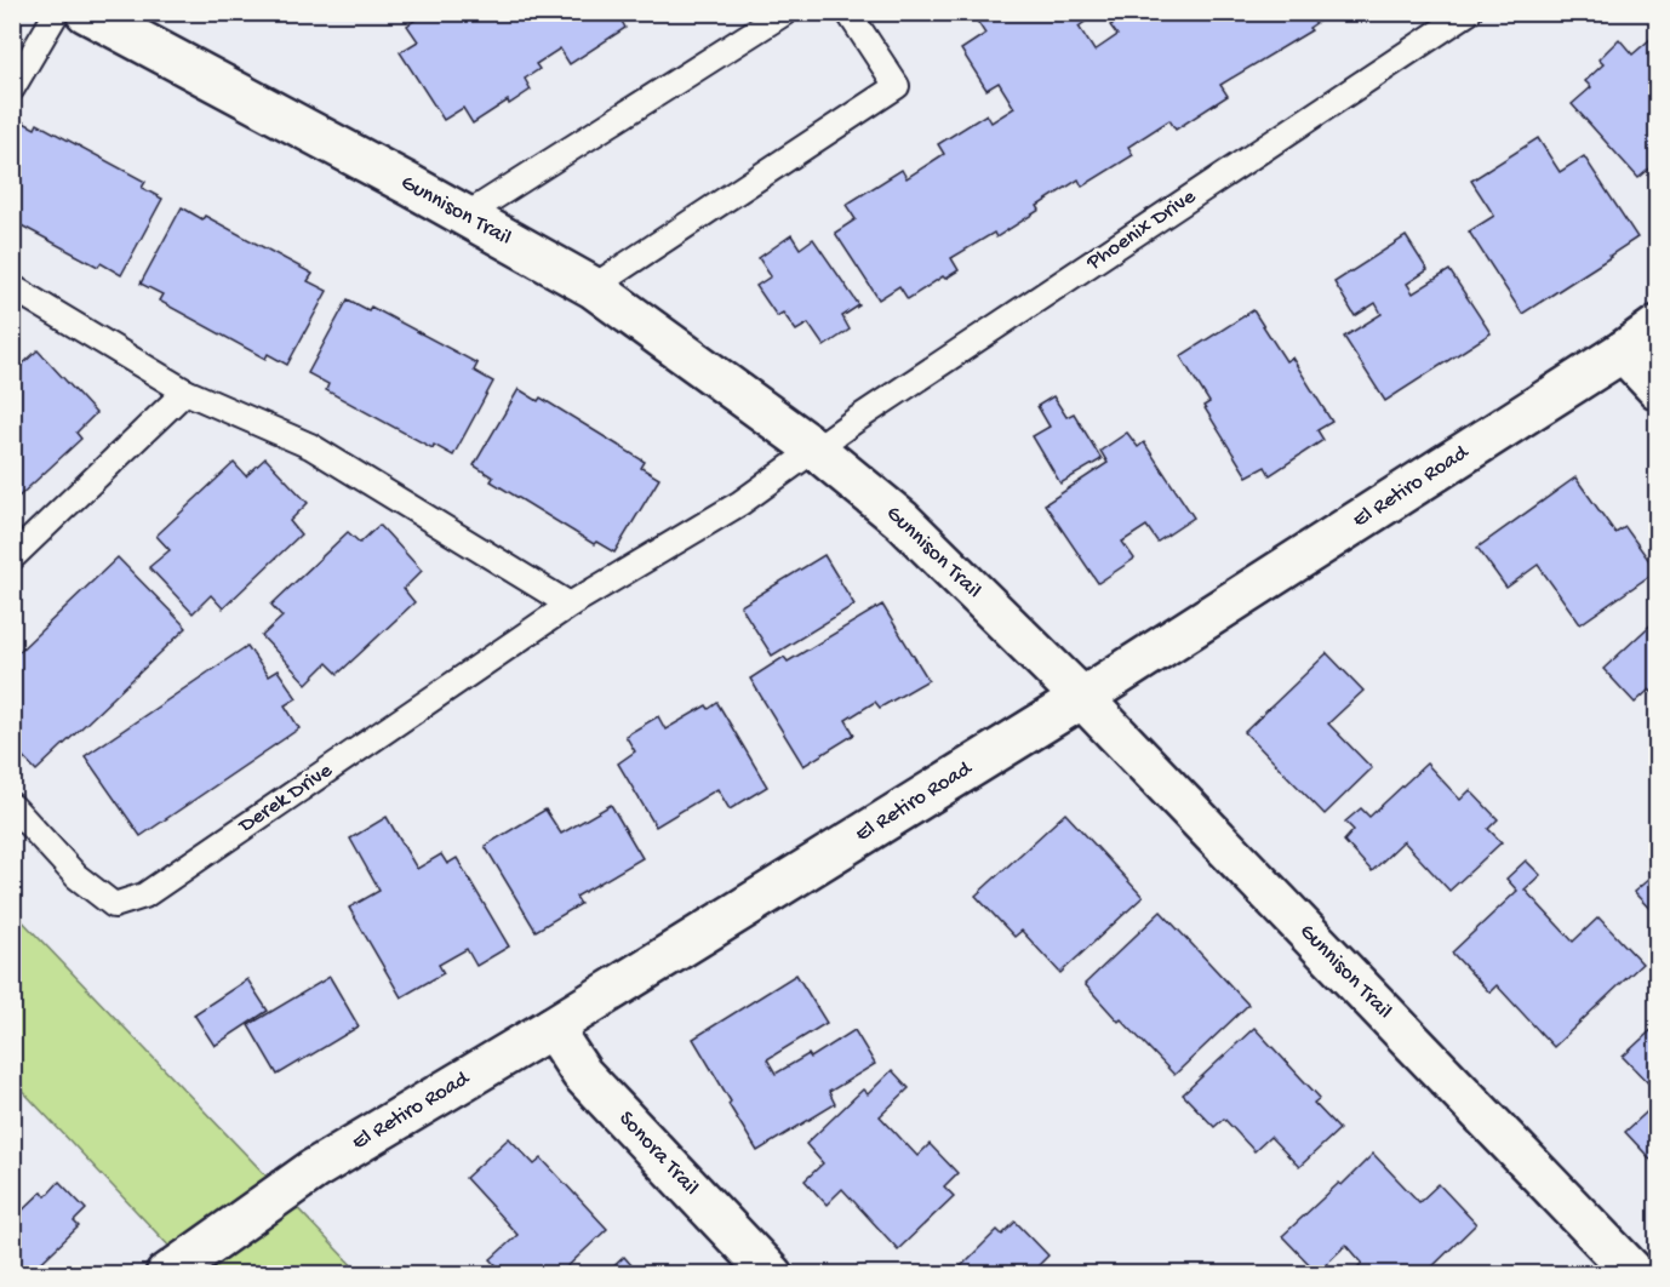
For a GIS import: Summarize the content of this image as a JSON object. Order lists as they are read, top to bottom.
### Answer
{
  "streets": {
    "street": ["Gunnison Trail", "El Retiro Road", "Sonora Trail"],
    "lane": ["Phoenix Drive", "Derek Drive"]
  },
  "crossings": [
    ["Gunnison Trail", "Phoenix Drive"],
    ["Gunnison Trail", "El Retiro Road"],
    ["Gunnison Trail", "Derek Drive"],
    ["Phoenix Drive", "Derek Drive"],
    ["El Retiro Road", "Sonora Trail"]
  ]
}
